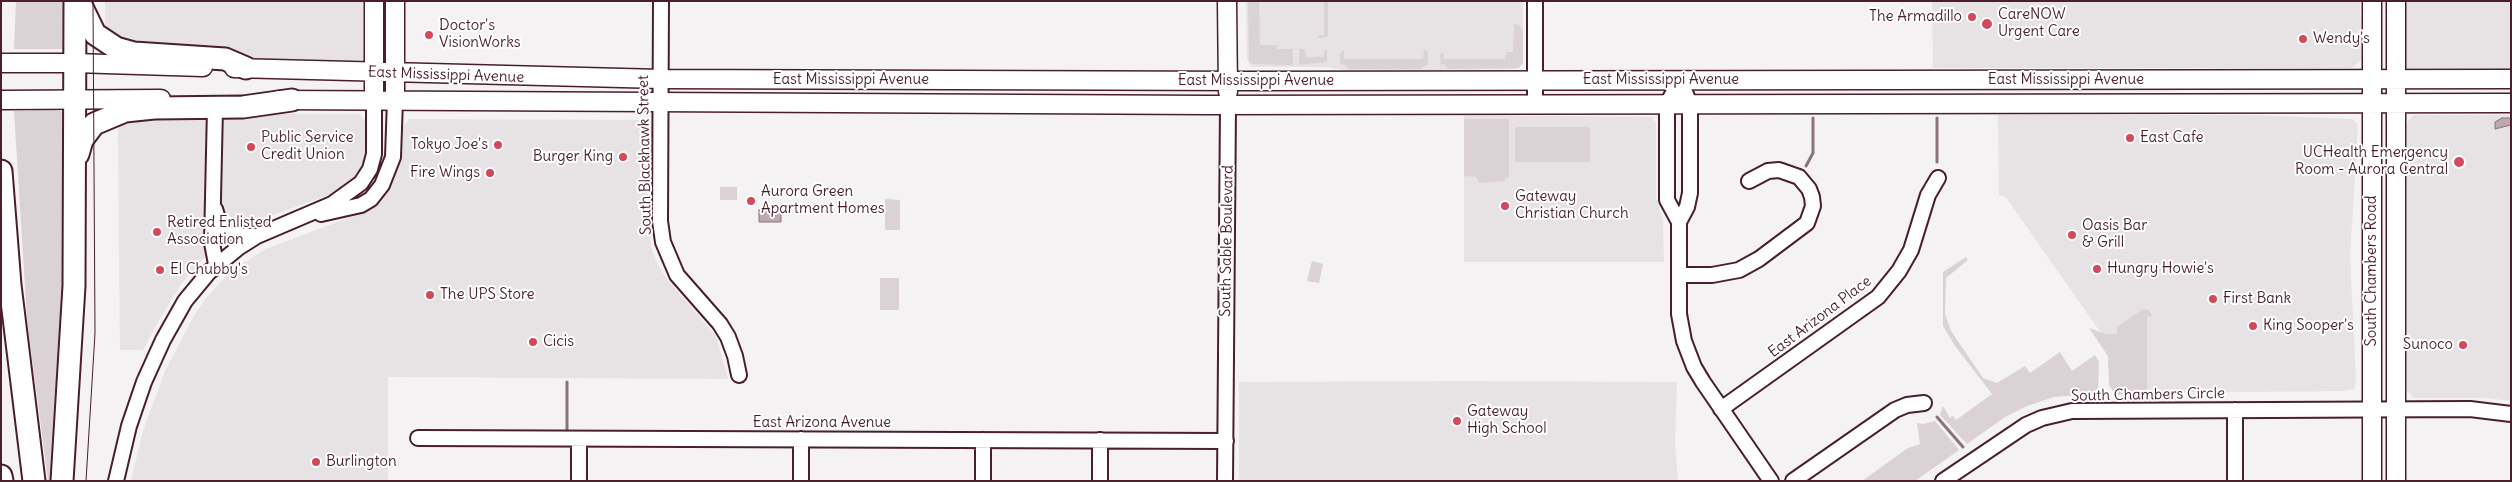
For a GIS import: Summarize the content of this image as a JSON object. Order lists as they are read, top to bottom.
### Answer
{
  "streets": {
    "main road": ["East Mississippi Avenue", "South Sable Boulevard", "South Chambers Road"],
    "street": [
      "South Blackhawk Street",
      "East Arizona Place",
      "South Chambers Circle",
      "East Arizona Avenue"
    ]
  },
  "crossings": [
    ["East Mississippi Avenue", "South Blackhawk Street"],
    ["East Mississippi Avenue", "South Sable Boulevard"],
    ["East Mississippi Avenue", "South Chambers Road"],
    ["South Sable Boulevard", "East Arizona Avenue"],
    ["South Chambers Road", "South Chambers Circle"]
  ],
  "places": [
    "The Armadillo",
    "CareNOW Urgent Care",
    "Doctor's VisionWorks",
    "Wendy's",
    "East Cafe",
    "Tokyo Joe's",
    "Public Service Credit Union",
    "Burger King",
    "UCHealth Emergency Room - Aurora Central",
    "Fire Wings",
    "Aurora Green Apartment Homes",
    "Gateway Christian Church",
    "Retired Enlisted Association",
    "Oasis Bar & Grill",
    "Hungry Howie's",
    "El Chubby's",
    "The UPS Store",
    "First Bank",
    "King Sooper's",
    "Cicis",
    "Sunoco",
    "Gateway High School",
    "Burlington"
  ]
}
